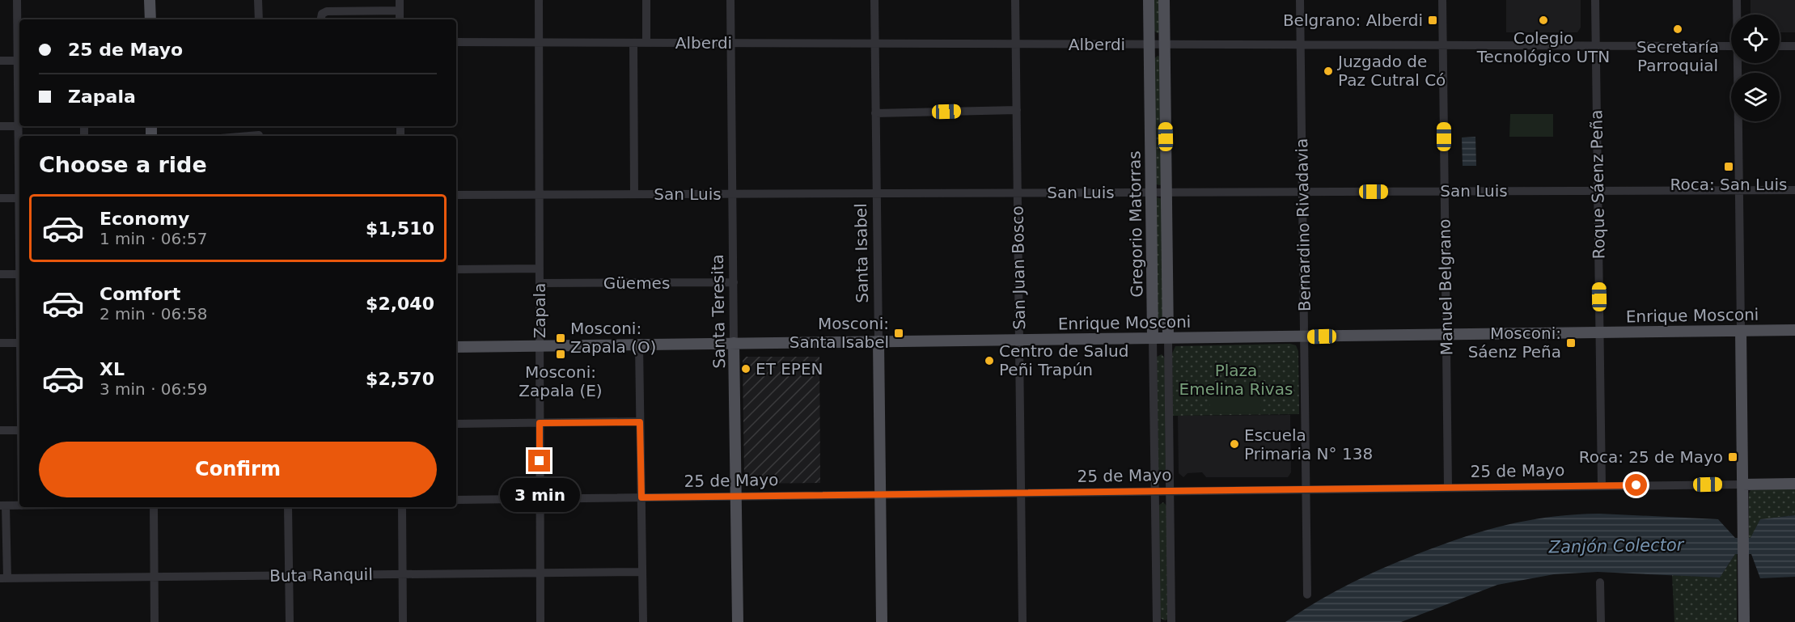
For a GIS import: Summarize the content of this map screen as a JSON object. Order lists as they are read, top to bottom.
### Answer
{
  "streets": {
    "main road": [
      "Gregorio Matorras",
      "Santa Isabel",
      "Santa Teresita",
      "Enrique Mosconi",
      "25 de Mayo"
    ],
    "street": [
      "Alberdi",
      "Roque Sáenz Peña",
      "San Luis",
      "Bernardino Rivadavia",
      "San Juan Bosco",
      "Güemes",
      "Manuel Belgrano",
      "Zapala",
      "Buta Ranquil"
    ]
  },
  "crossings": [
    ["Alberdi", "Roque Sáenz Peña"],
    ["Alberdi", "Gregorio Matorras"],
    ["Alberdi", "Bernardino Rivadavia"],
    ["Alberdi", "Santa Isabel"],
    ["Alberdi", "San Juan Bosco"],
    ["Alberdi", "Manuel Belgrano"],
    ["Alberdi", "Zapala"],
    ["Alberdi", "Santa Teresita"],
    ["Roque Sáenz Peña", "San Luis"],
    ["Roque Sáenz Peña", "Enrique Mosconi"],
    ["Roque Sáenz Peña", "25 de Mayo"],
    ["San Luis", "Gregorio Matorras"],
    ["San Luis", "Bernardino Rivadavia"],
    ["San Luis", "Santa Isabel"],
    ["San Luis", "San Juan Bosco"],
    ["San Luis", "Manuel Belgrano"],
    ["San Luis", "Zapala"],
    ["San Luis", "Santa Teresita"],
    ["Gregorio Matorras", "Enrique Mosconi"],
    ["Gregorio Matorras", "25 de Mayo"],
    ["Bernardino Rivadavia", "Enrique Mosconi"],
    ["Bernardino Rivadavia", "25 de Mayo"],
    ["Santa Isabel", "Enrique Mosconi"],
    ["Santa Isabel", "25 de Mayo"],
    ["San Juan Bosco", "Enrique Mosconi"],
    ["San Juan Bosco", "25 de Mayo"],
    ["Güemes", "Zapala"],
    ["Güemes", "Santa Teresita"],
    ["Manuel Belgrano", "Enrique Mosconi"],
    ["Manuel Belgrano", "25 de Mayo"],
    ["Zapala", "Enrique Mosconi"],
    ["Zapala", "25 de Mayo"],
    ["Zapala", "Buta Ranquil"],
    ["Santa Teresita", "Enrique Mosconi"],
    ["Santa Teresita", "25 de Mayo"]
  ],
  "water": ["Zanjón Colector"],
  "parks": ["Plaza Emelina Rivas"],
  "places": {
    "transit": [
      "Belgrano: Alberdi",
      "Roca: San Luis",
      "Mosconi: Santa Isabel",
      "Mosconi: Zapala (O)",
      "Mosconi: Sáenz Peña",
      "Mosconi: Zapala (E)",
      "Roca: 25 de Mayo"
    ],
    "other": [
      "Colegio Tecnológico UTN",
      "Secretaría Parroquial",
      "Juzgado de Paz Cutral Có",
      "Centro de Salud Peñi Trapún",
      "ET EPEN",
      "Escuela Primaria N° 138"
    ]
  },
  "page": {
    "banner": ["25 de Mayo", "Zapala"],
    "heading": "Choose a ride",
    "list": [
      {
        "name": "Economy",
        "note": "1 min · 06:57",
        "value": "$1,510"
      },
      {
        "name": "Comfort",
        "note": "2 min · 06:58",
        "value": "$2,040"
      },
      {
        "name": "XL",
        "note": "3 min · 06:59",
        "value": "$2,570"
      }
    ],
    "buttons": "Confirm",
    "bubble": "3 min"
  }
}
